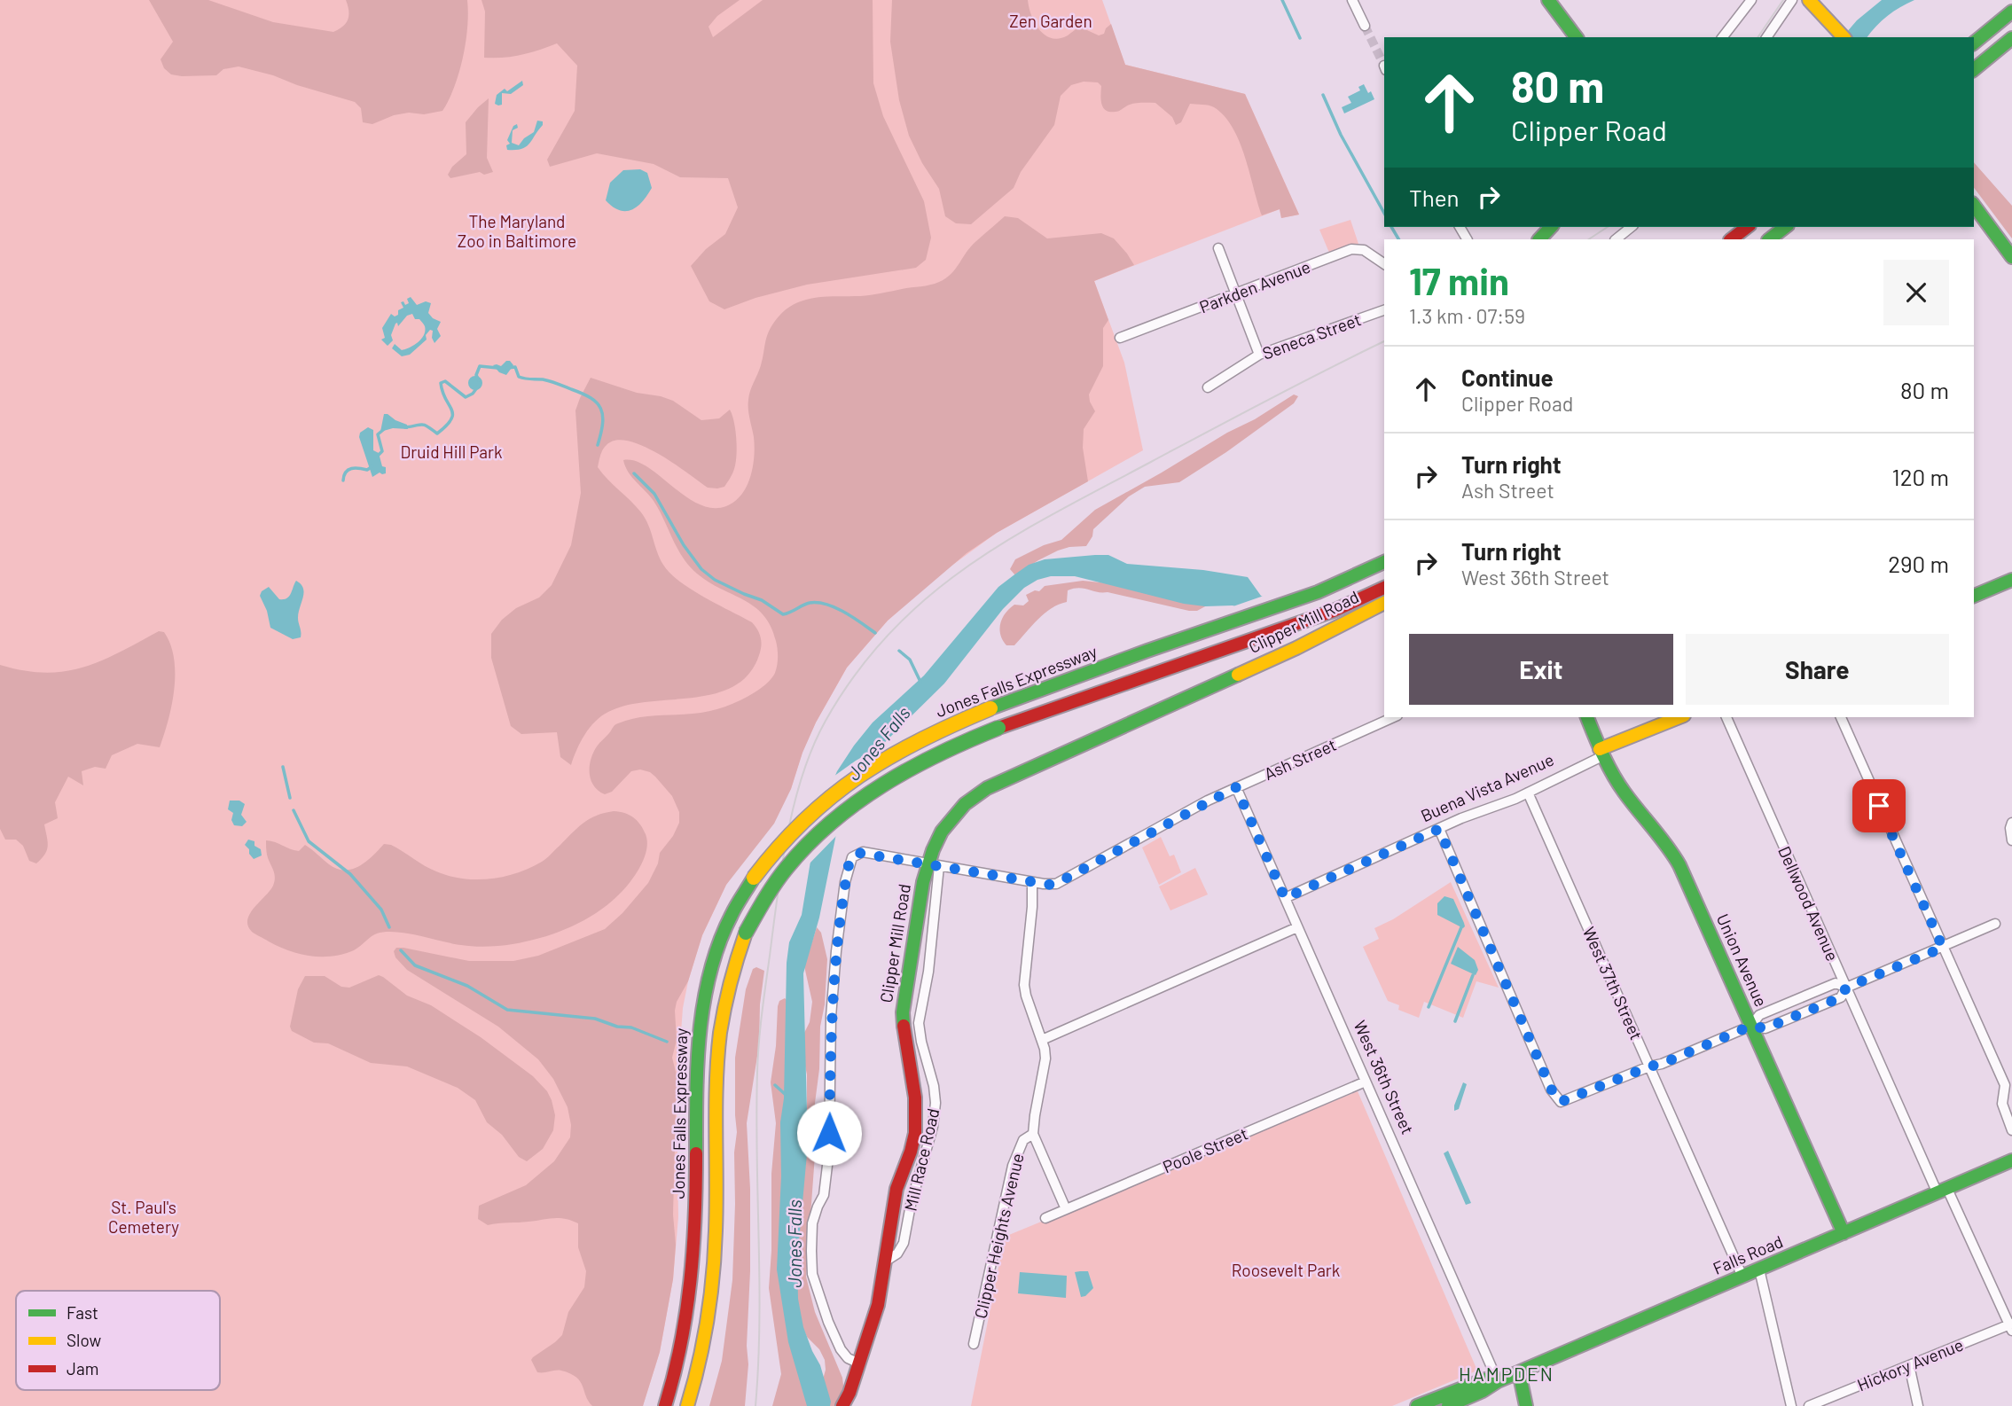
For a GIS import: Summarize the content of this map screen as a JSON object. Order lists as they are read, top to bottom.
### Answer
{
  "streets": {
    "main road": [
      "Clipper Mill Road",
      "Jones Falls Expressway",
      "Buena Vista Avenue",
      "Union Avenue",
      "Falls Road"
    ],
    "street": [
      "Parkden Avenue",
      "Seneca Street",
      "Ash Street",
      "Dellwood Avenue",
      "West 37th Street",
      "West 36th Street",
      "Poole Street",
      "Mill Race Road",
      "Clipper Heights Avenue",
      "Hickory Avenue"
    ]
  },
  "crossings": [
    ["Clipper Mill Road", "Ash Street"],
    ["Clipper Mill Road", "Mill Race Road"],
    ["Ash Street", "West 36th Street"],
    ["Ash Street", "Mill Race Road"],
    ["Ash Street", "Clipper Heights Avenue"],
    ["Buena Vista Avenue", "Union Avenue"],
    ["Buena Vista Avenue", "West 37th Street"],
    ["Buena Vista Avenue", "West 36th Street"],
    ["Dellwood Avenue", "Falls Road"],
    ["Dellwood Avenue", "Hickory Avenue"],
    ["Union Avenue", "Falls Road"],
    ["West 37th Street", "Falls Road"],
    ["West 36th Street", "Poole Street"],
    ["West 36th Street", "Falls Road"],
    ["Poole Street", "Clipper Heights Avenue"]
  ],
  "districts": ["HAMPDEN"],
  "water": ["Jones Falls"],
  "parks": [
    "Zen Garden",
    "The Maryland Zoo in Baltimore",
    "Druid Hill Park",
    "St. Paul's Cemetery",
    "Roosevelt Park"
  ],
  "legend": ["Fast", "Slow", "Jam"],
  "page": {
    "turn": ["80 m", "Clipper Road"],
    "then": "Then",
    "heading": ["17 min", "1.3 km · 07:59"],
    "list": [
      {
        "name": "Continue",
        "note": "Clipper Road",
        "value": "80 m"
      },
      {
        "name": "Turn right",
        "note": "Ash Street",
        "value": "120 m"
      },
      {
        "name": "Turn right",
        "note": "West 36th Street",
        "value": "290 m"
      }
    ],
    "buttons": ["Exit", "Share"]
  }
}
